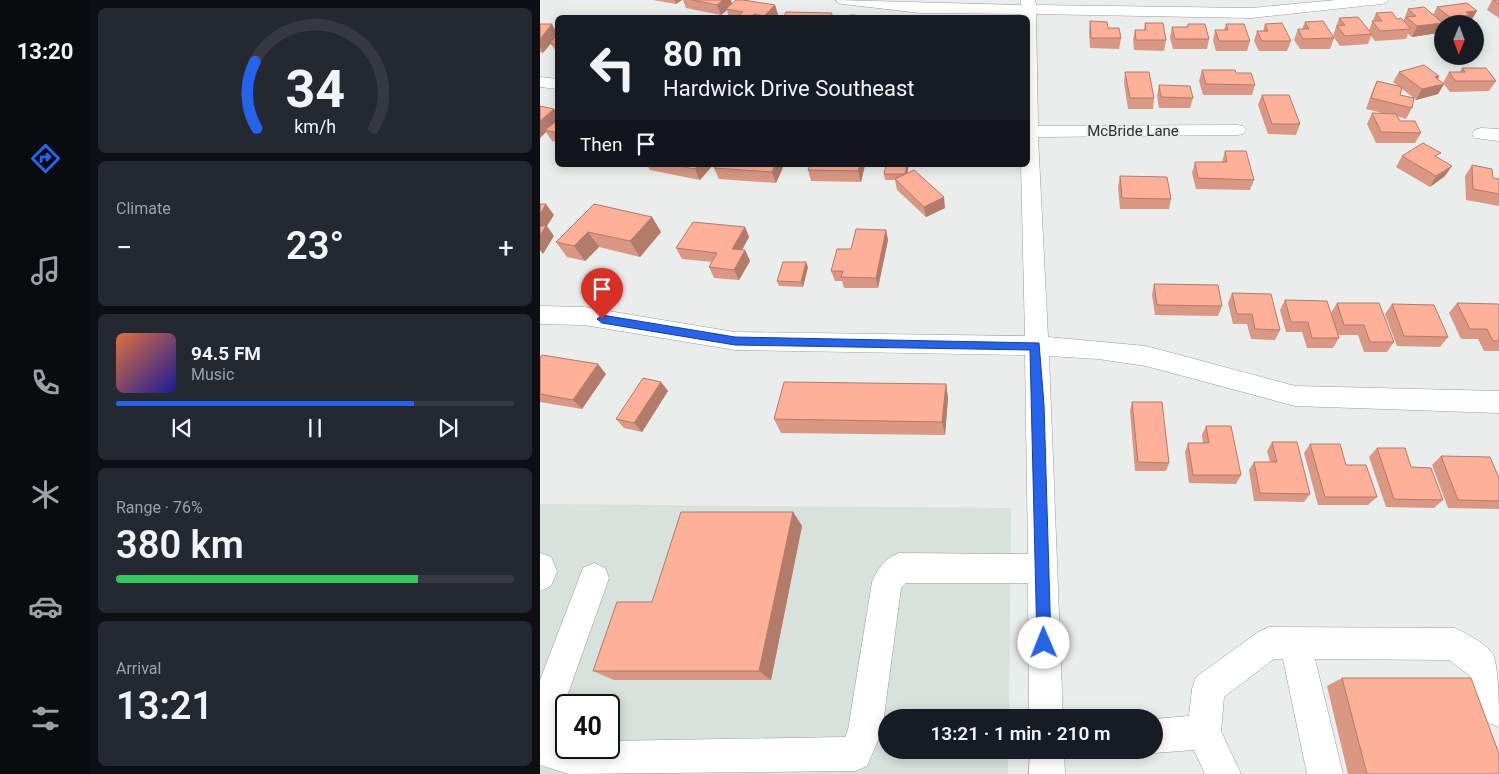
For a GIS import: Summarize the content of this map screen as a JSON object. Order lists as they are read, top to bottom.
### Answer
{
  "streets": {
    "street": ["McBride Lane"]
  },
  "north": "bottom",
  "page": {
    "tabs": "13:20",
    "turn": ["80 m", "Hardwick Drive Southeast"],
    "then": "Then",
    "tile": [
      "Climate",
      ["Range · 76%", "380 km"],
      ["Arrival", "13:21"]
    ],
    "heat": ["−", "23°", "+"],
    "song": ["94.5 FM", "Music"],
    "limit": "40",
    "trip": "13:21 · 1 min · 210 m",
    "gauge": ["34", "km/h"]
  }
}
